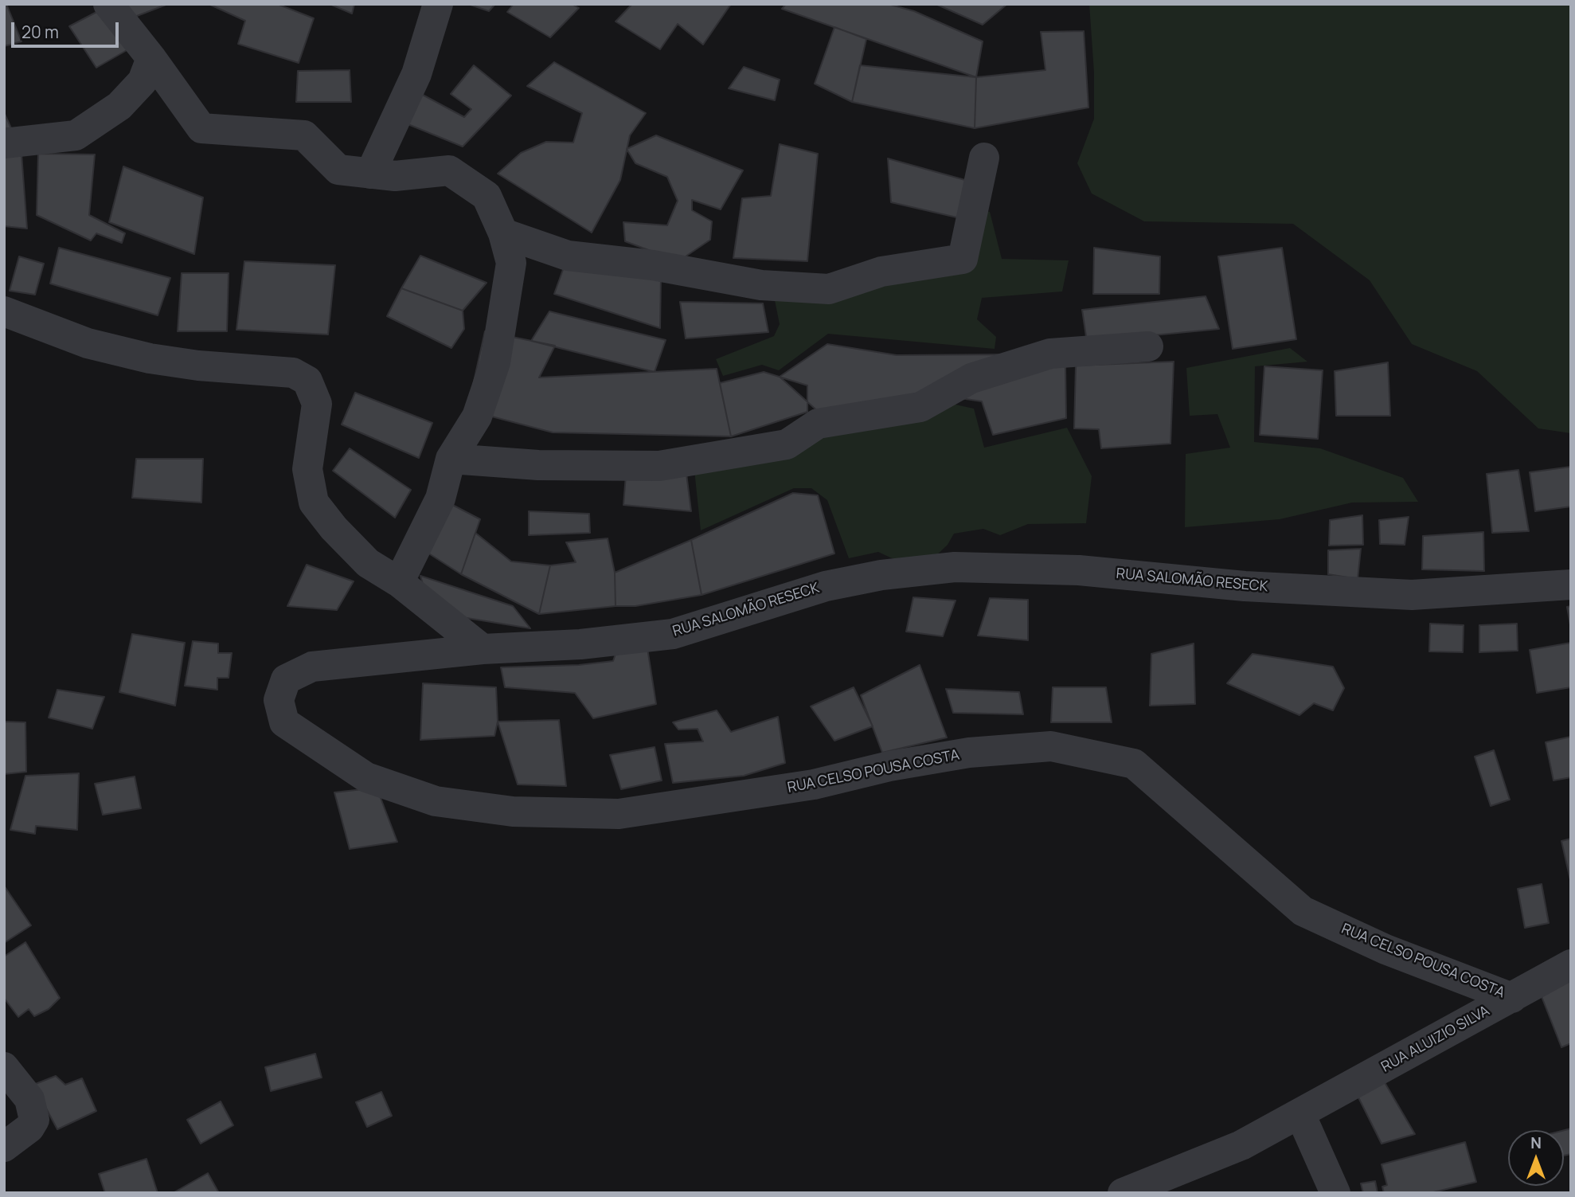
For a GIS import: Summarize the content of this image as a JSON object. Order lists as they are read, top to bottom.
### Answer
{
  "streets": {
    "street": ["RUA SALOMÃO RESECK", "RUA CELSO POUSA COSTA", "RUA ALUIZIO SILVA"]
  },
  "crossings": [
    ["RUA SALOMÃO RESECK", "RUA CELSO POUSA COSTA"],
    ["RUA CELSO POUSA COSTA", "RUA ALUIZIO SILVA"]
  ],
  "scale_bar": "20 m",
  "north": "top"
}
